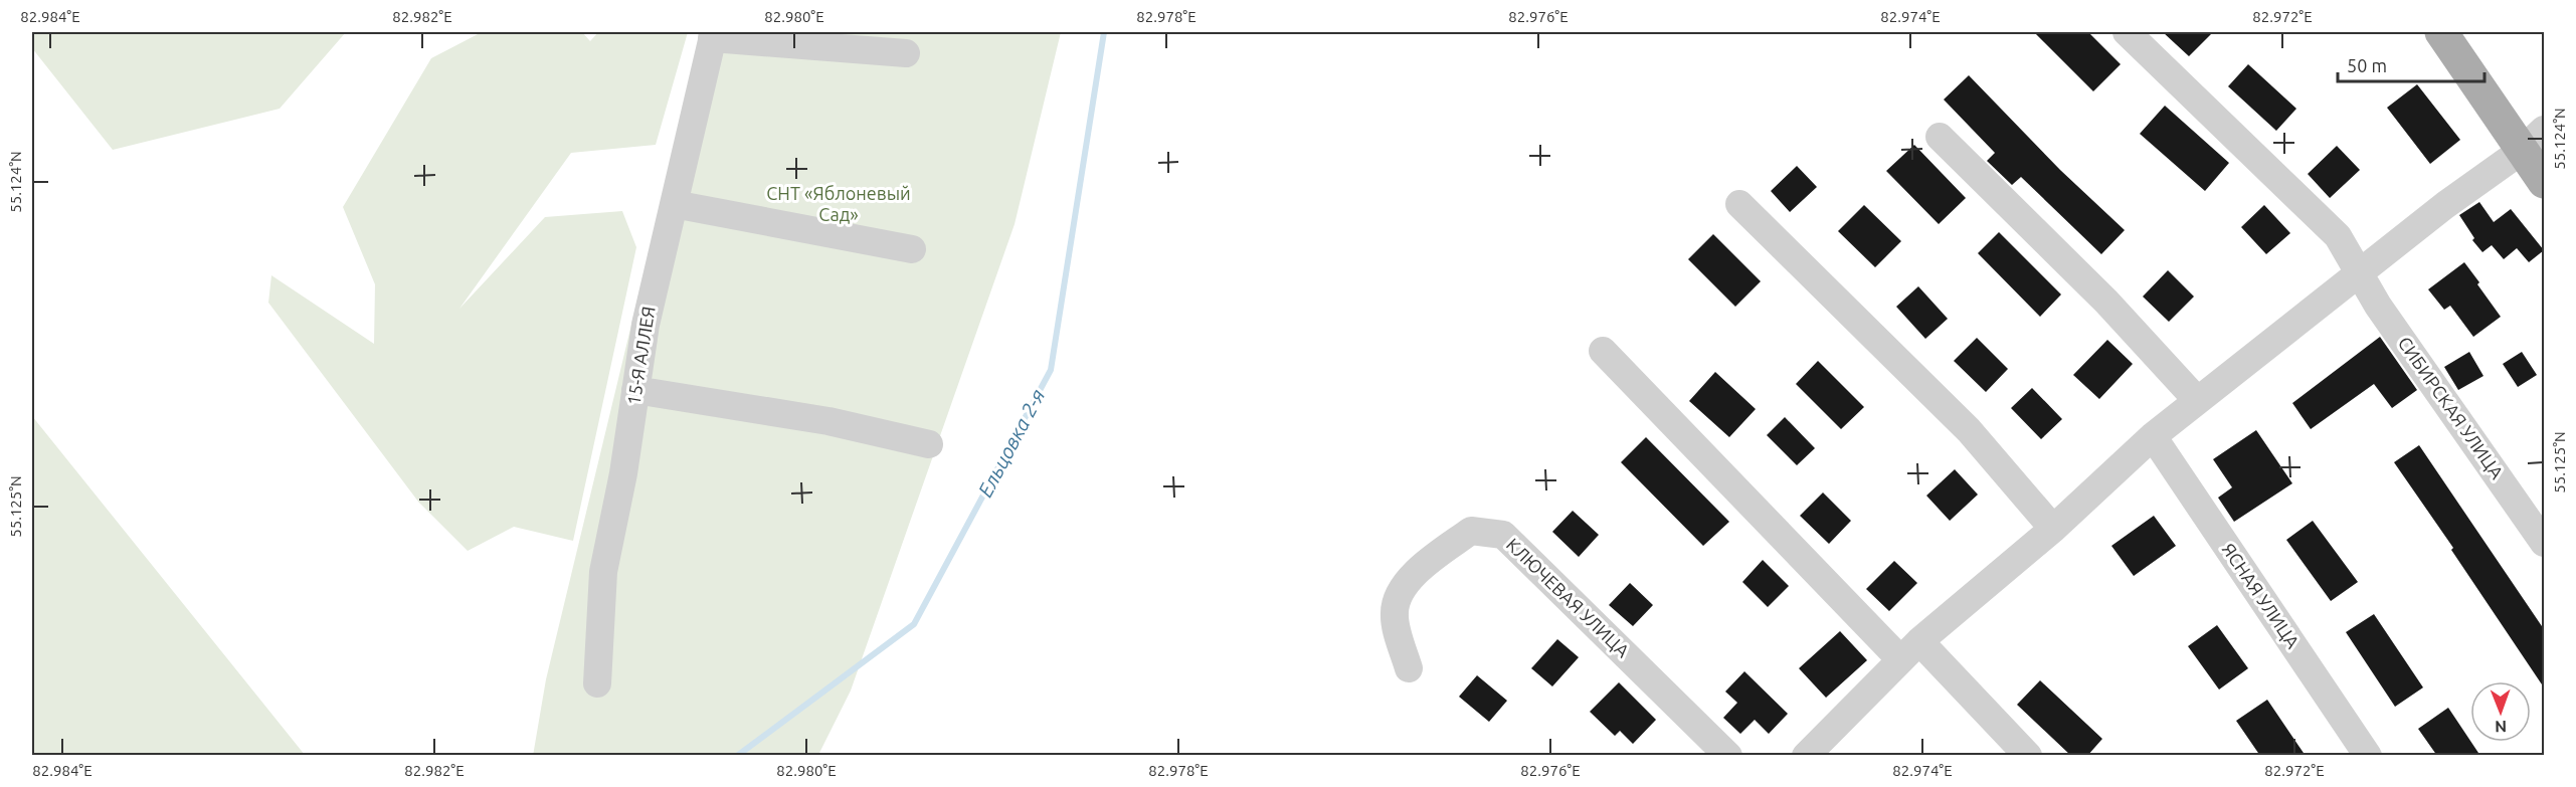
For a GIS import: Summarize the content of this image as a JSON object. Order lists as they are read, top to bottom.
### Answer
{
  "streets": {
    "street": [
      "15-Я АЛЛЕЯ",
      "СИБИРСКАЯ УЛИЦА",
      "ЯСНАЯ УЛИЦА",
      "КЛЮЧЕВАЯ УЛИЦА"
    ]
  },
  "water": ["Ельцовка 2-я"],
  "parks": ["СНТ «Яблоневый Сад»"],
  "scale_bar": "50 m",
  "north": "bottom",
  "coordinates": [
    "82.984°E",
    "82.982°E",
    "82.980°E",
    "82.978°E",
    "82.976°E",
    "82.974°E",
    "82.972°E",
    "55.124°N",
    "55.125°N"
  ]
}
